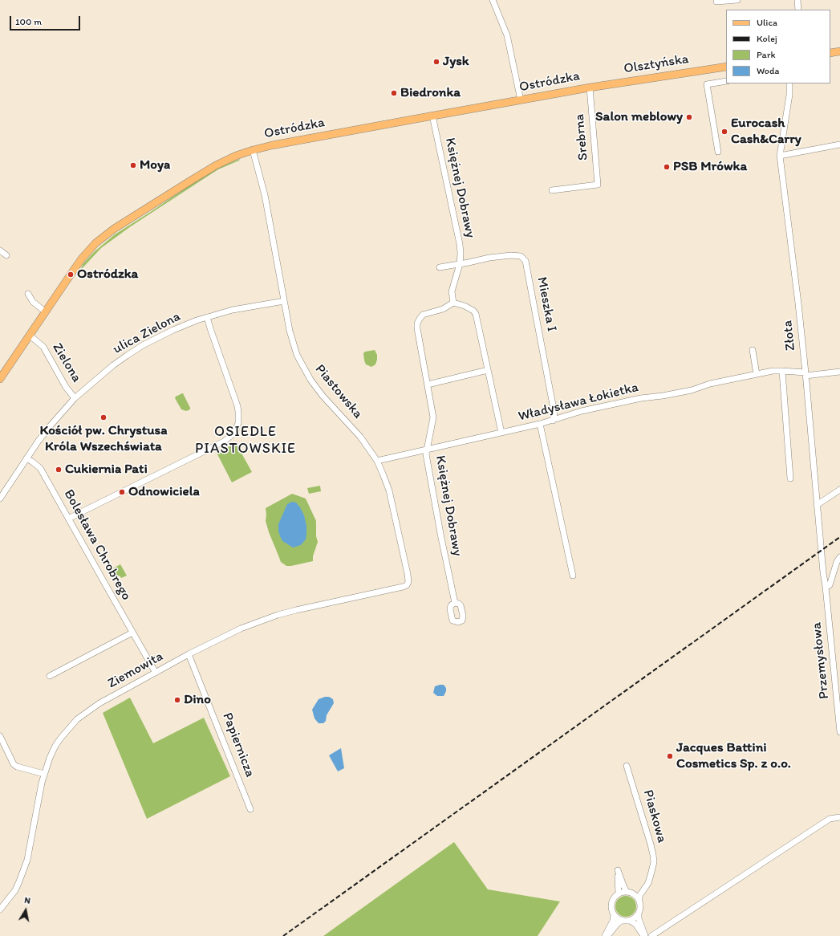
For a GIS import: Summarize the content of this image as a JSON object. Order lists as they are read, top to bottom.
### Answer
{
  "streets": {
    "main road": ["Olsztyńska", "Ostródzka"],
    "street": [
      "Srebrna",
      "Księżnej Dobrawy",
      "Mieszka I",
      "ulica Zielona",
      "Złota",
      "Zielona",
      "Piastowska",
      "Władysława Łokietka",
      "Bolesława Chrobrego",
      "Przemysłowa",
      "Ziemowita",
      "Papiernicza",
      "Piaskowa"
    ]
  },
  "crossings": [
    ["Olsztyńska", "Ostródzka"],
    ["Olsztyńska", "Srebrna"],
    ["Ostródzka", "Srebrna"],
    ["Ostródzka", "Księżnej Dobrawy"],
    ["Ostródzka", "Zielona"],
    ["Ostródzka", "Piastowska"],
    ["Księżnej Dobrawy", "Mieszka I"],
    ["Księżnej Dobrawy", "Władysława Łokietka"],
    ["Mieszka I", "Władysława Łokietka"],
    ["ulica Zielona", "Zielona"],
    ["ulica Zielona", "Piastowska"],
    ["Złota", "Władysława Łokietka"],
    ["Złota", "Przemysłowa"],
    ["Zielona", "Bolesława Chrobrego"],
    ["Piastowska", "Władysława Łokietka"],
    ["Piastowska", "Ziemowita"],
    ["Bolesława Chrobrego", "Ziemowita"],
    ["Ziemowita", "Papiernicza"]
  ],
  "districts": ["OSIEDLE PIASTOWSKIE"],
  "places": [
    "Jysk",
    "Biedronka",
    "Salon meblowy",
    "Eurocash Cash&Carry",
    "Moya",
    "PSB Mrówka",
    "Ostródzka",
    "Kościół pw. Chrystusa Króla Wszechświata",
    "Cukiernia Pati",
    "Odnowiciela",
    "Dino",
    "Jacques Battini Cosmetics Sp. z o.o."
  ],
  "legend": [
    "Ulica",
    "Kolej",
    "Park",
    "Woda"
  ],
  "scale_bar": "100 m",
  "north": "top"
}
